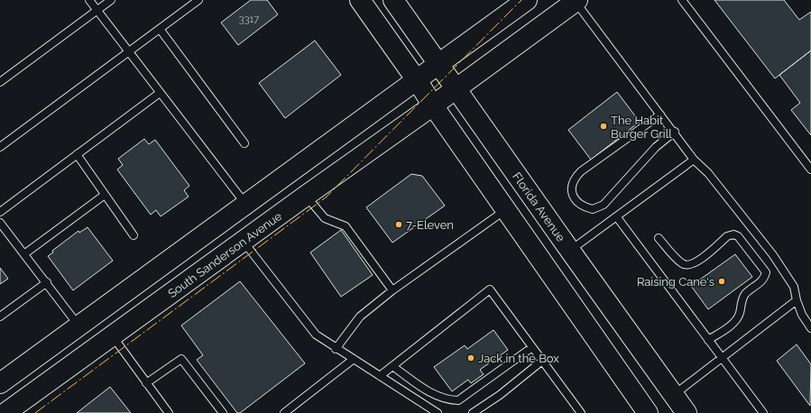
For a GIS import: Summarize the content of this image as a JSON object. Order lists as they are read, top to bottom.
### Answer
{
  "streets": {
    "main road": ["Florida Avenue", "South Sanderson Avenue"]
  },
  "crossings": [
    ["Florida Avenue", "South Sanderson Avenue"]
  ],
  "places": [
    "The Habit Burger Grill",
    "7-Eleven",
    "Raising Cane's",
    "Jack in the Box"
  ],
  "house_numbers": ["3317"]
}
